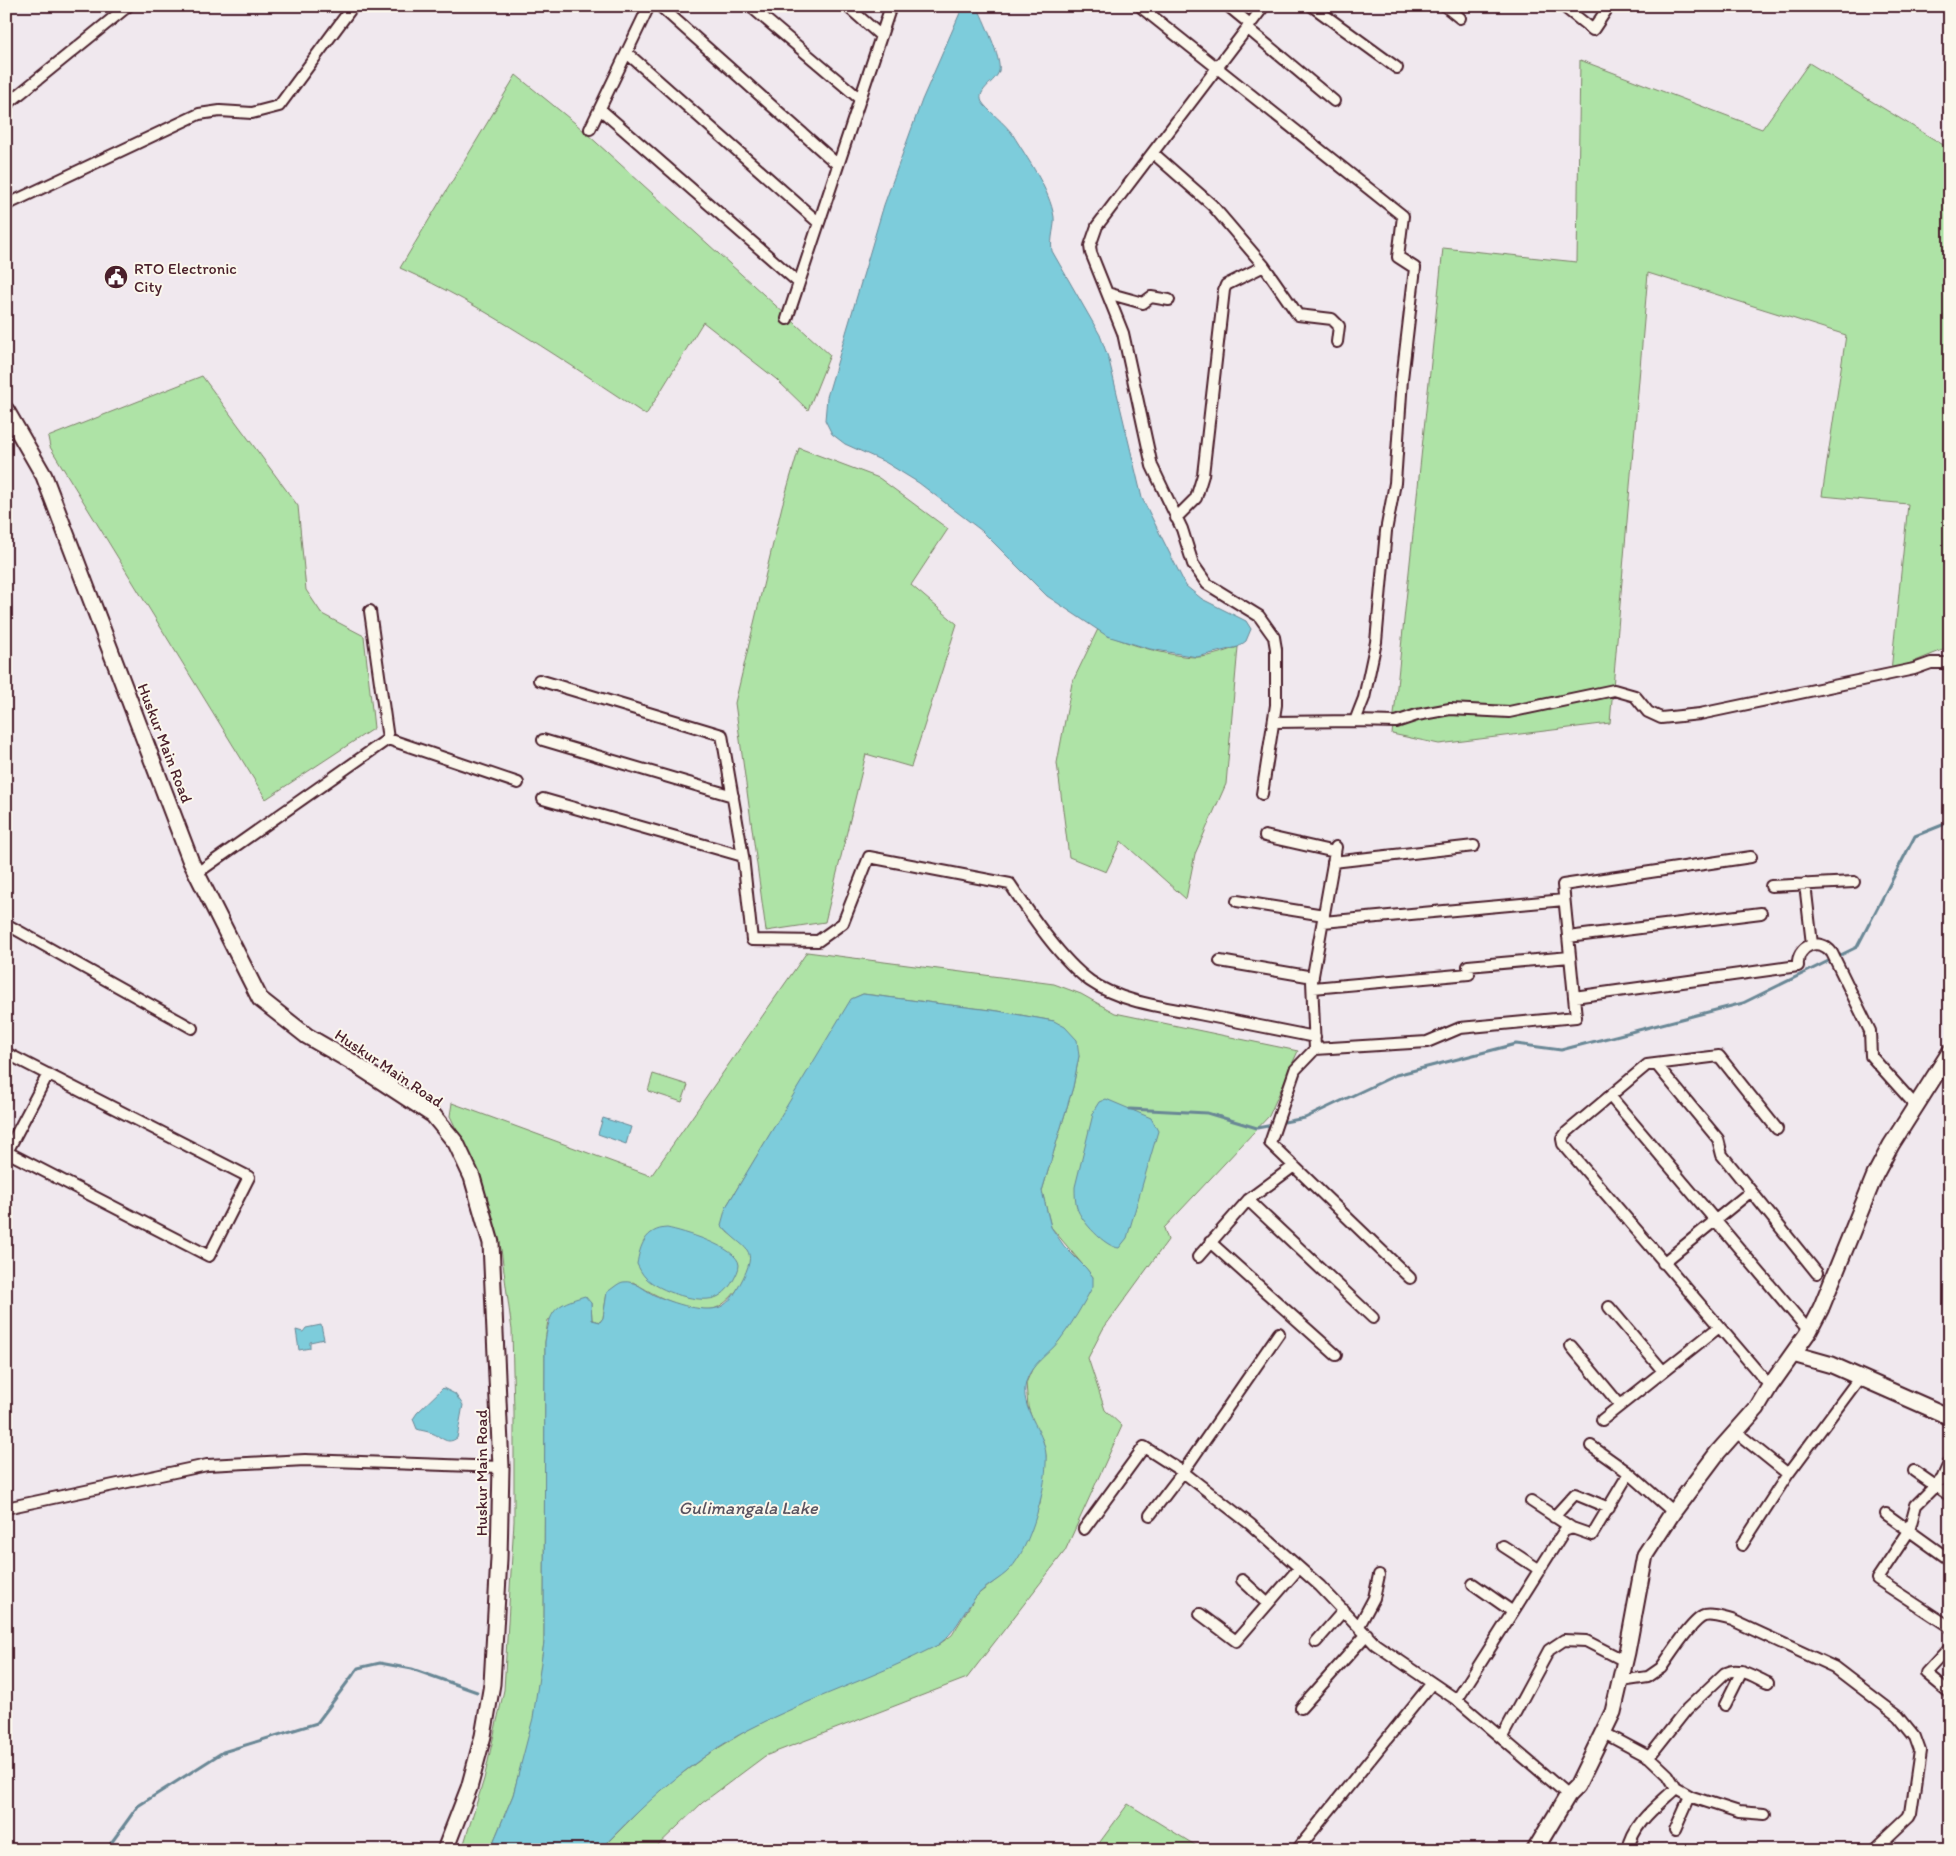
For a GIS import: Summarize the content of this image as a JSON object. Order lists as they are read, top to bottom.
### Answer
{
  "streets": {
    "main road": ["Huskur Main Road"]
  },
  "water": ["Gulimangala Lake"],
  "places": {
    "public building": ["RTO Electronic City"]
  }
}
